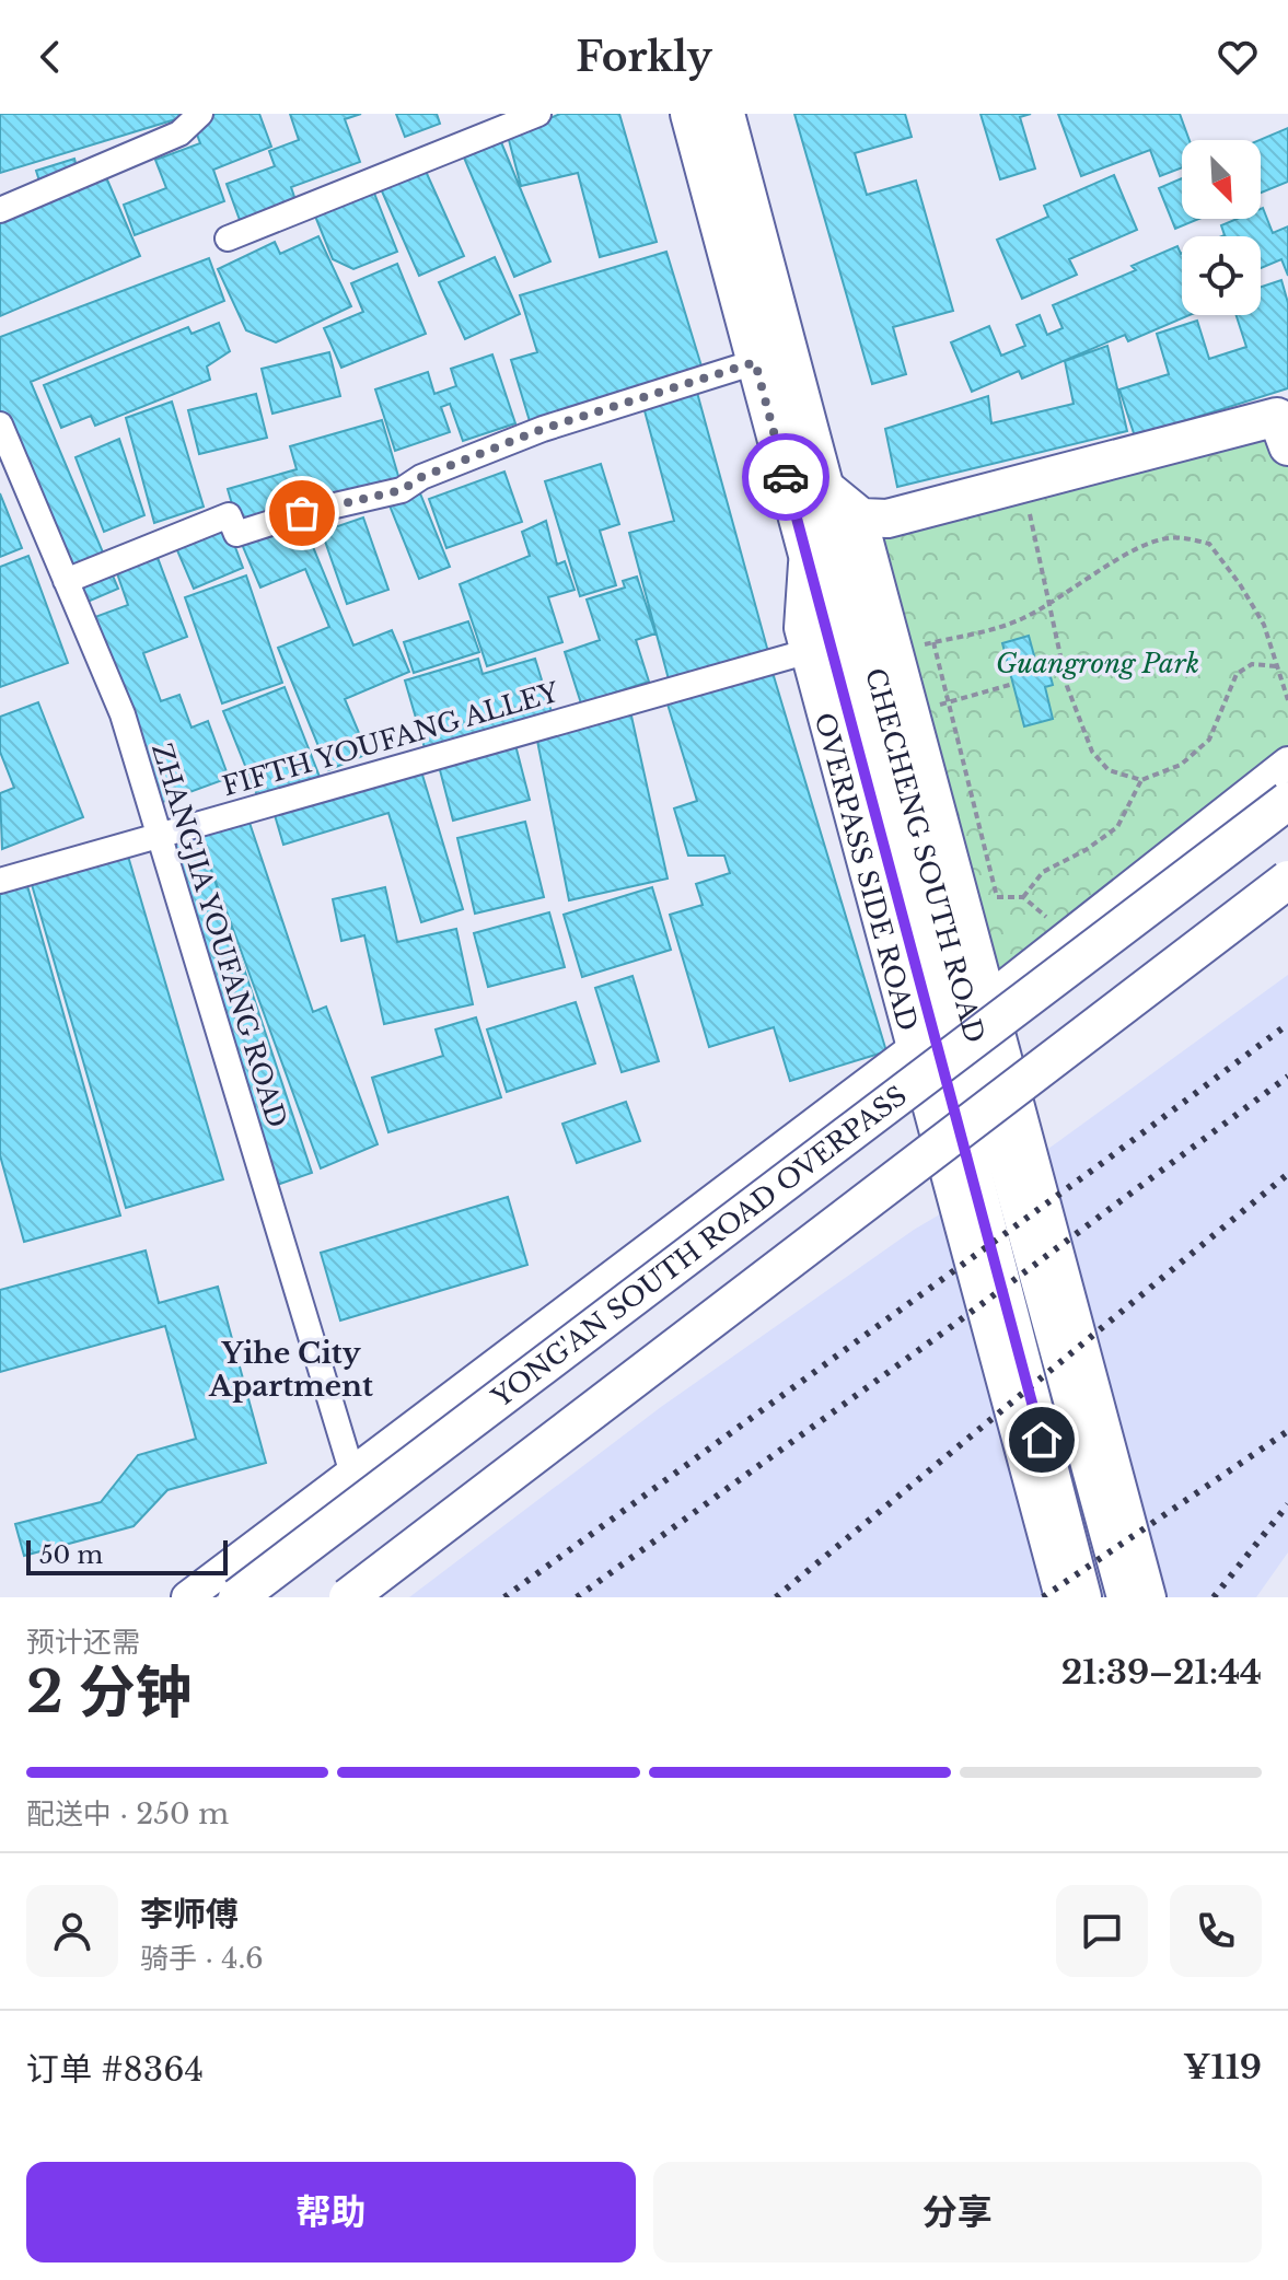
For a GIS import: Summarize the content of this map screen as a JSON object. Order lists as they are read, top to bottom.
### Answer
{
  "streets": {
    "main road": ["CHECHENG SOUTH ROAD", "YONG'AN SOUTH ROAD OVERPASS"],
    "street": ["FIFTH YOUFANG ALLEY", "OVERPASS SIDE ROAD", "ZHANGJIA YOUFANG ROAD"]
  },
  "crossings": [
    ["FIFTH YOUFANG ALLEY", "ZHANGJIA YOUFANG ROAD"],
    ["CHECHENG SOUTH ROAD", "OVERPASS SIDE ROAD"]
  ],
  "districts": ["Yihe City Apartment"],
  "parks": ["Guangrong Park"],
  "scale_bar": "50 m",
  "north": "bottom right",
  "page": {
    "header": "Forkly",
    "scale": "50 m",
    "heading": ["2 分钟", "预计还需", "21:39–21:44"],
    "panel": [
      "李师傅",
      "骑手 · 4.6",
      "订单 #8364",
      "¥119"
    ],
    "bar": "配送中 · 250 m",
    "buttons": ["帮助", "分享"]
  }
}
